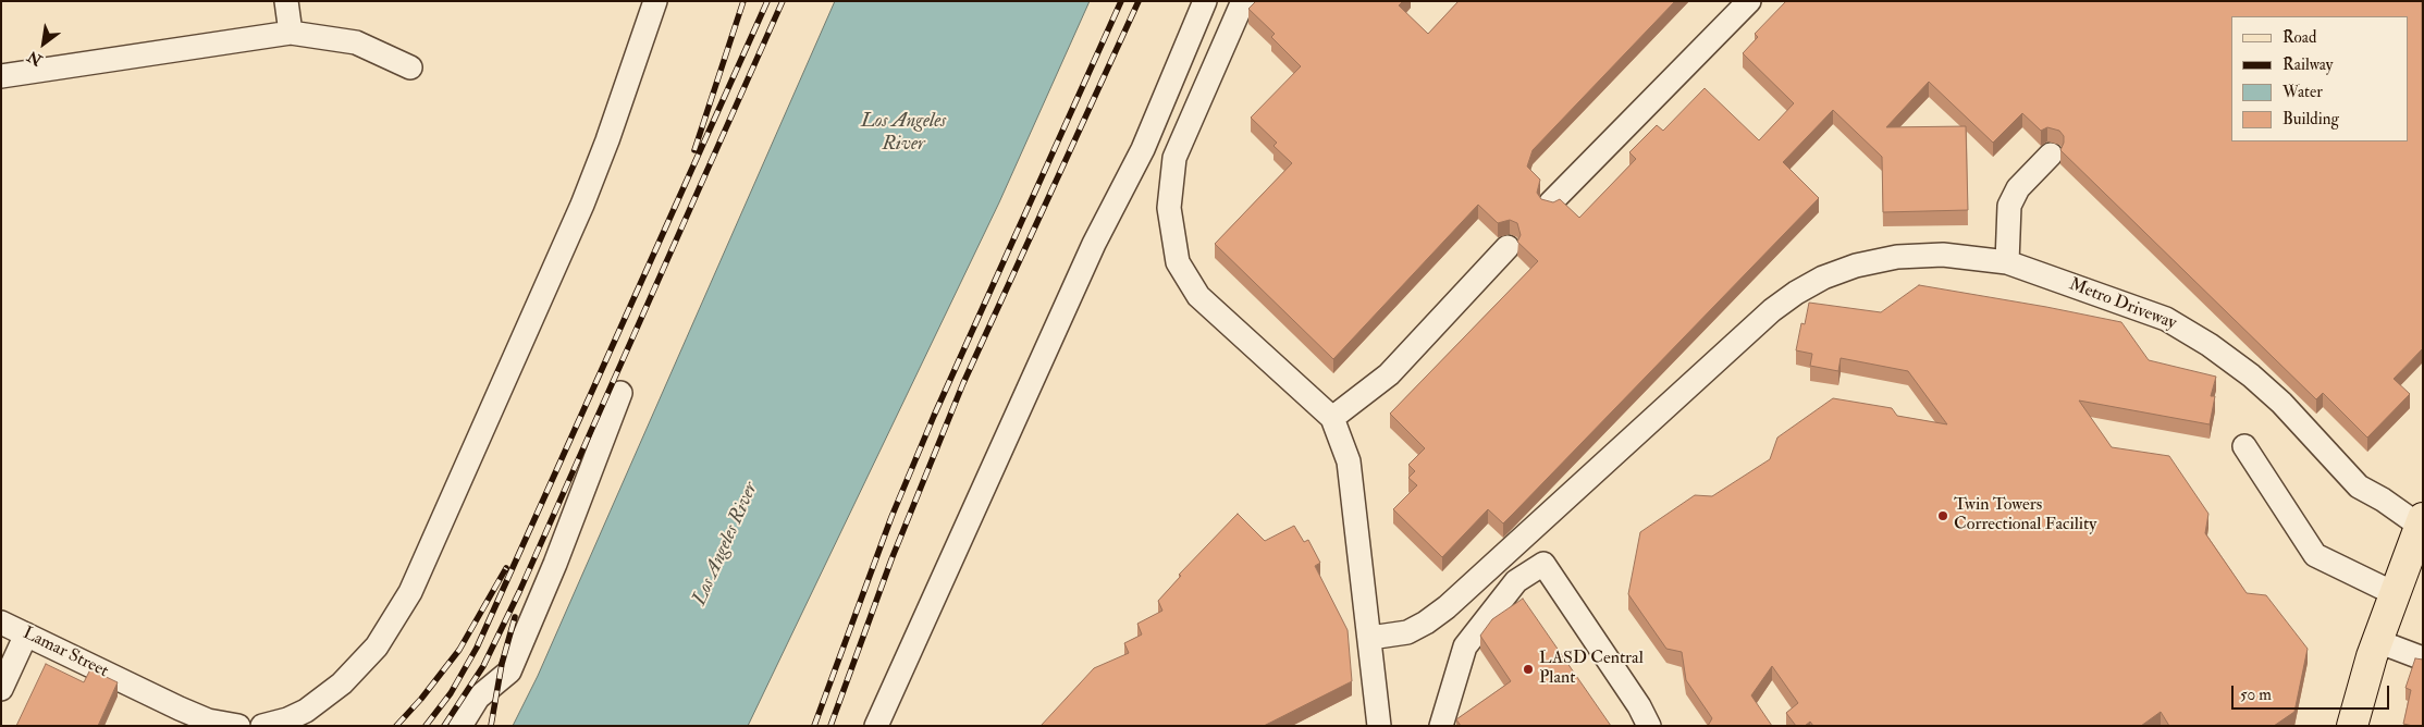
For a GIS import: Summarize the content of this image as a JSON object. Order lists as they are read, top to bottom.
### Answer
{
  "streets": {
    "street": ["Metro Driveway", "Lamar Street"]
  },
  "water": ["Los Angeles River"],
  "places": ["Twin Towers Correctional Facility", "LASD Central Plant"],
  "legend": [
    "Road",
    "Railway",
    "Water",
    "Building"
  ],
  "scale_bar": "50 m",
  "north": "bottom left"
}
